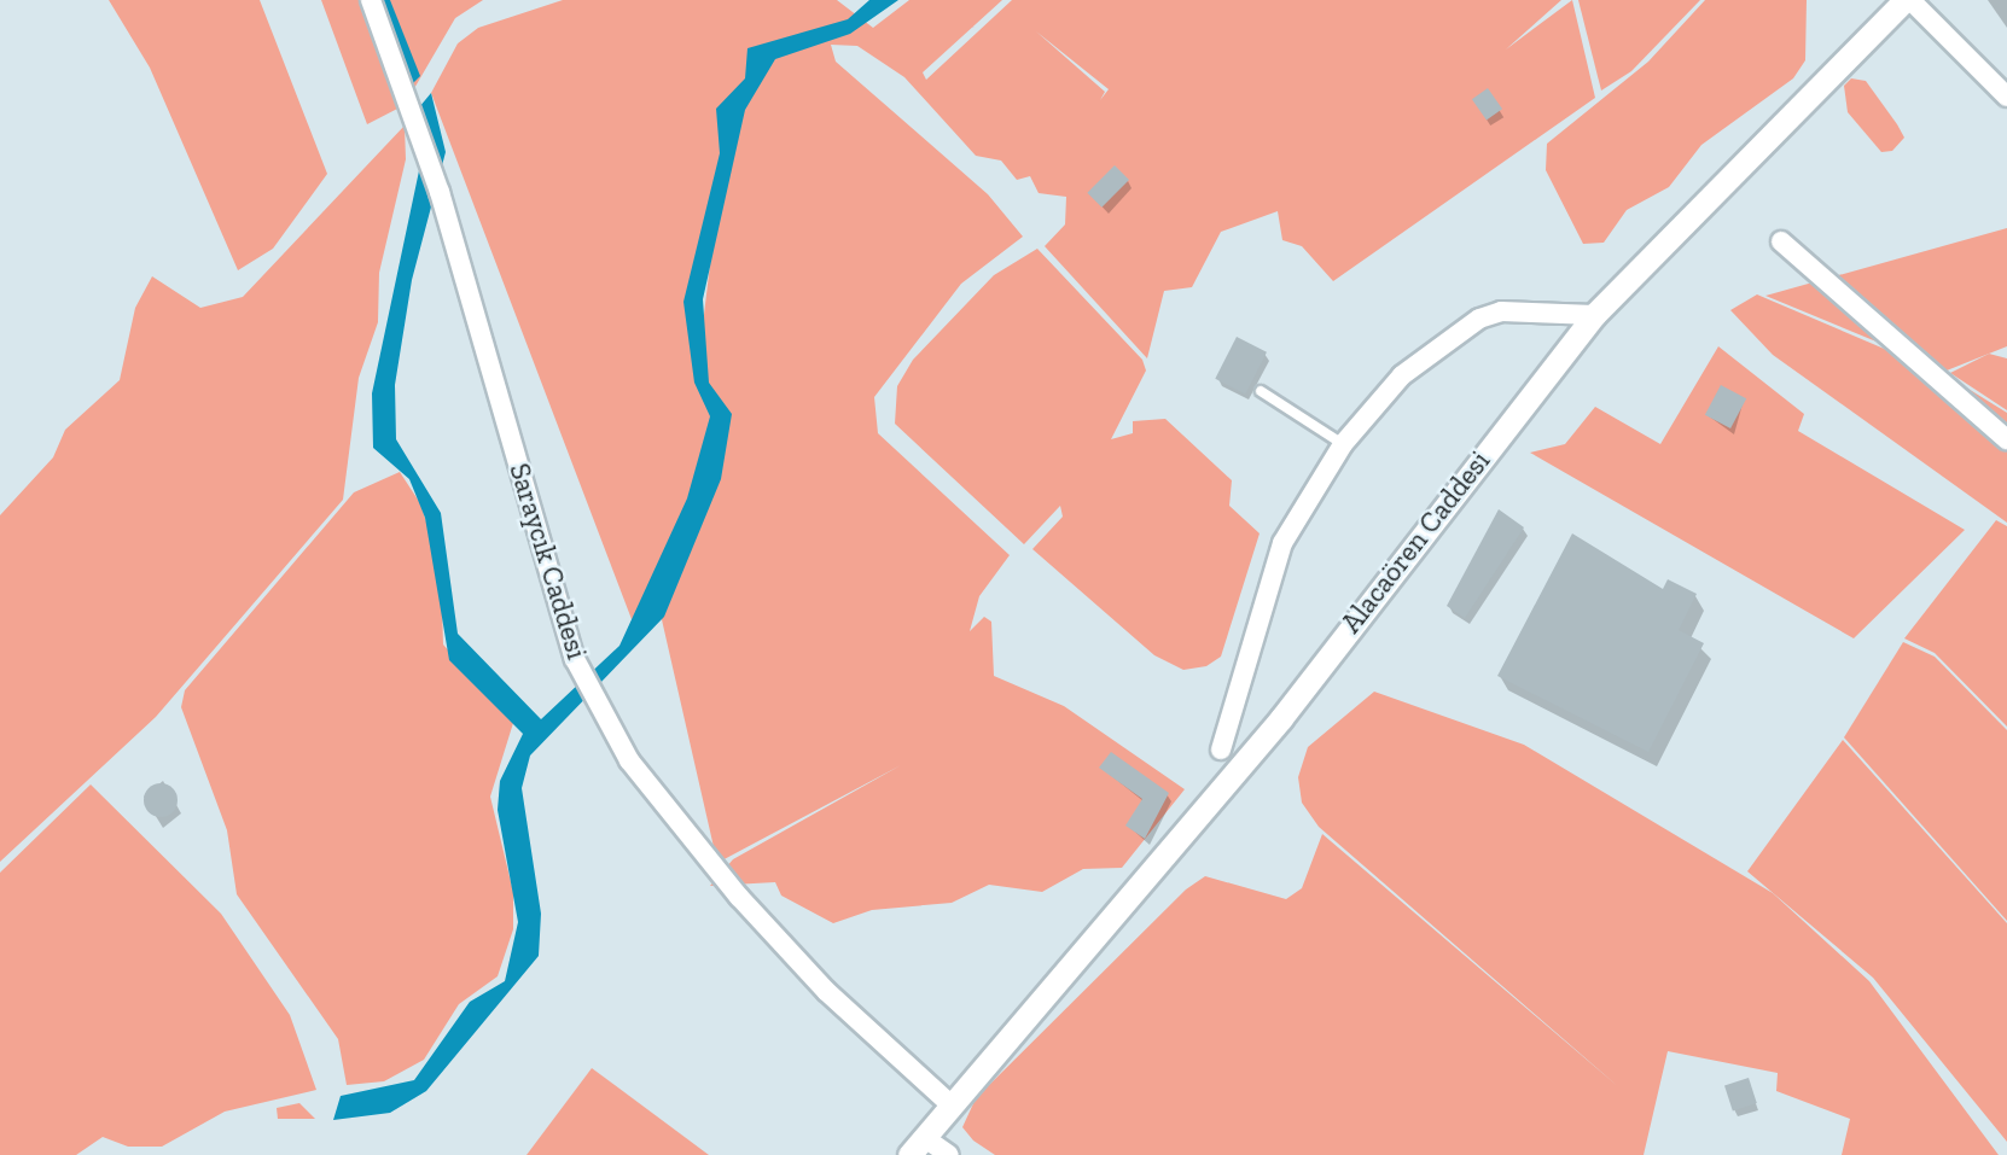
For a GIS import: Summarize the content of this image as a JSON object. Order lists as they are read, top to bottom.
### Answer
{
  "streets": {
    "street": ["Alacaören Caddesi", "Saraycık Caddesi"]
  },
  "crossings": [
    ["Alacaören Caddesi", "Saraycık Caddesi"]
  ]
}
